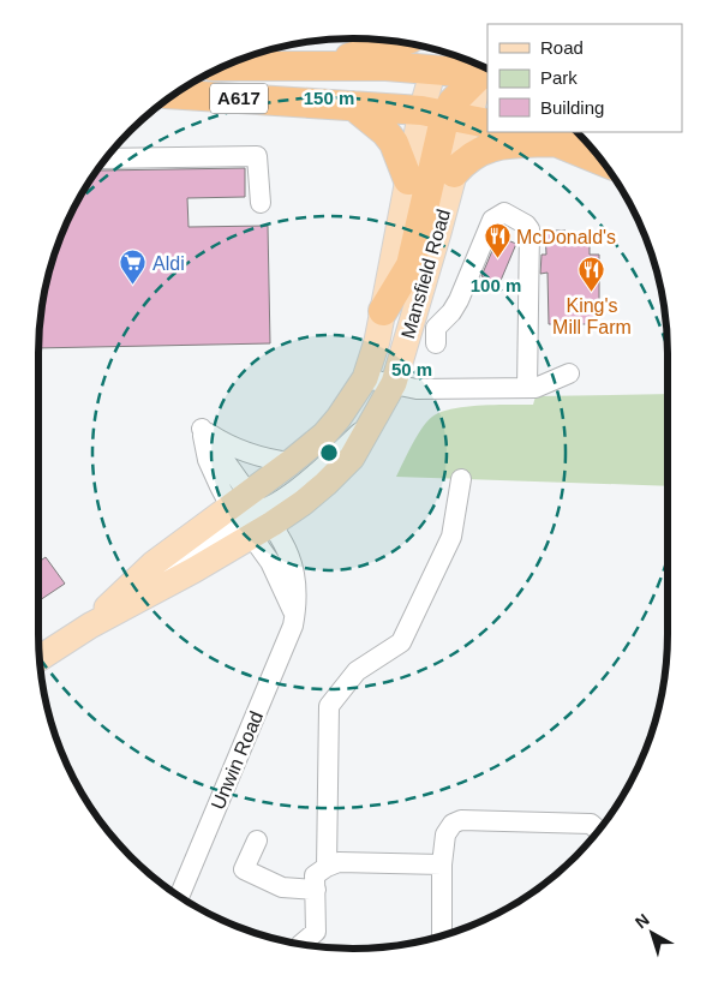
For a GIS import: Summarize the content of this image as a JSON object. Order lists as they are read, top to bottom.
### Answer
{
  "streets": {
    "highway": ["A617"],
    "main road": ["Mansfield Road"],
    "street": ["Unwin Road"]
  },
  "crossings": [
    ["A617", "Mansfield Road"],
    ["Mansfield Road", "Unwin Road"]
  ],
  "places": {
    "restaurant": ["McDonald's", "King's Mill Farm"],
    "supermarket": ["Aldi"]
  },
  "legend": ["Road", "Park", "Building"],
  "north": "top left",
  "rings": ["150 m", "100 m", "50 m"]
}
